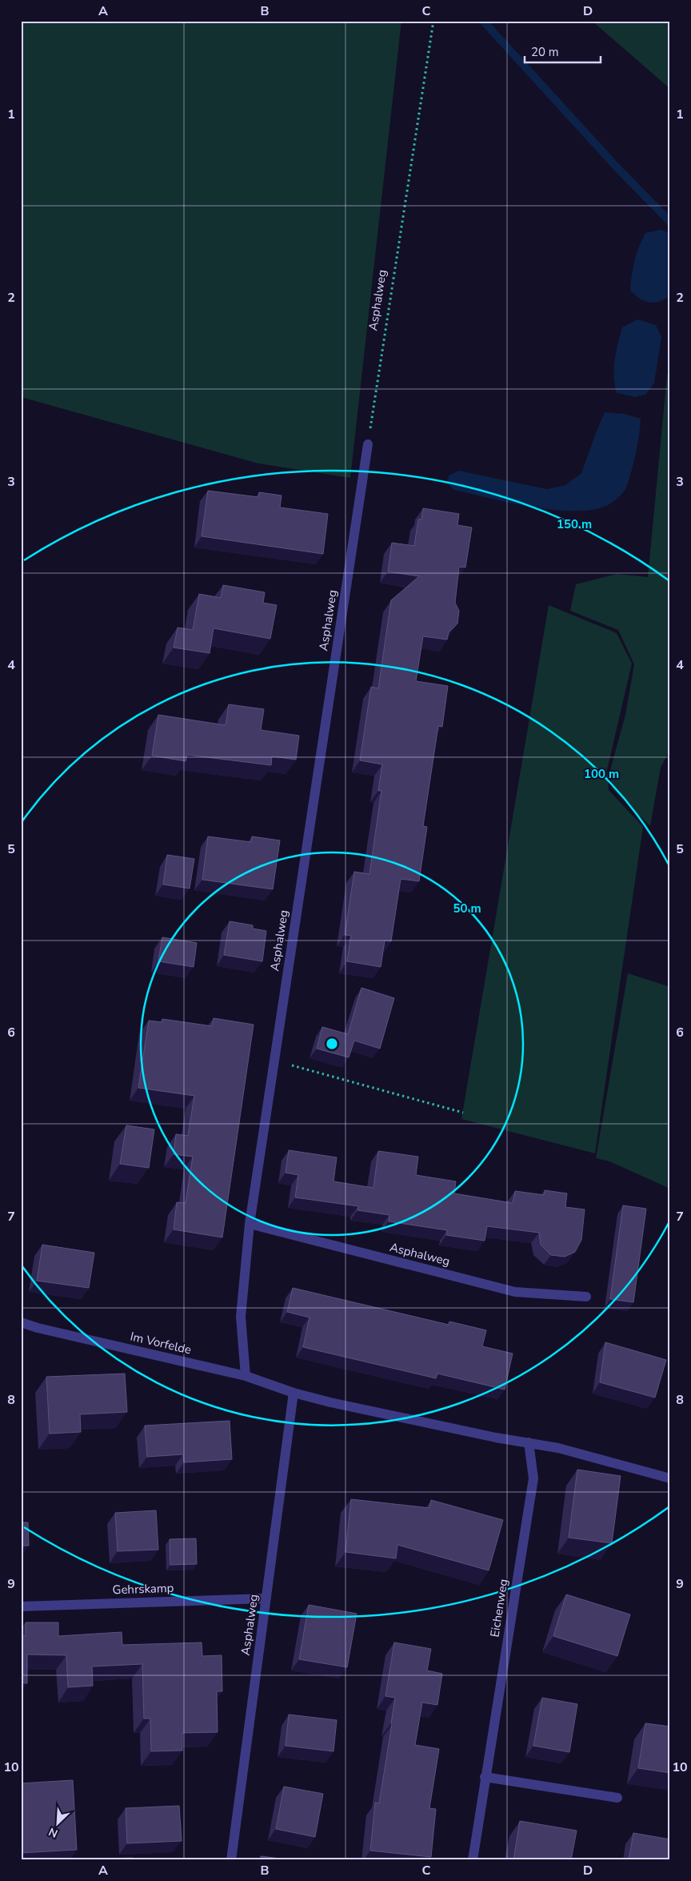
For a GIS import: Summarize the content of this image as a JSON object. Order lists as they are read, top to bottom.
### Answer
{
  "streets": {
    "street": [
      "Asphalweg",
      "Im Vorfelde",
      "Gehrskamp",
      "Eichenweg"
    ]
  },
  "crossings": [
    ["Asphalweg", "Im Vorfelde"],
    ["Asphalweg", "Gehrskamp"]
  ],
  "scale_bar": "20 m",
  "north": "bottom left",
  "grid": {
    "columns": [
      "A",
      "B",
      "C",
      "D"
    ],
    "rows": [
      "1",
      "2",
      "3",
      "4",
      "5",
      "6",
      "7",
      "8",
      "9",
      "10"
    ]
  },
  "rings": ["150 m", "100 m", "50 m"]
}
